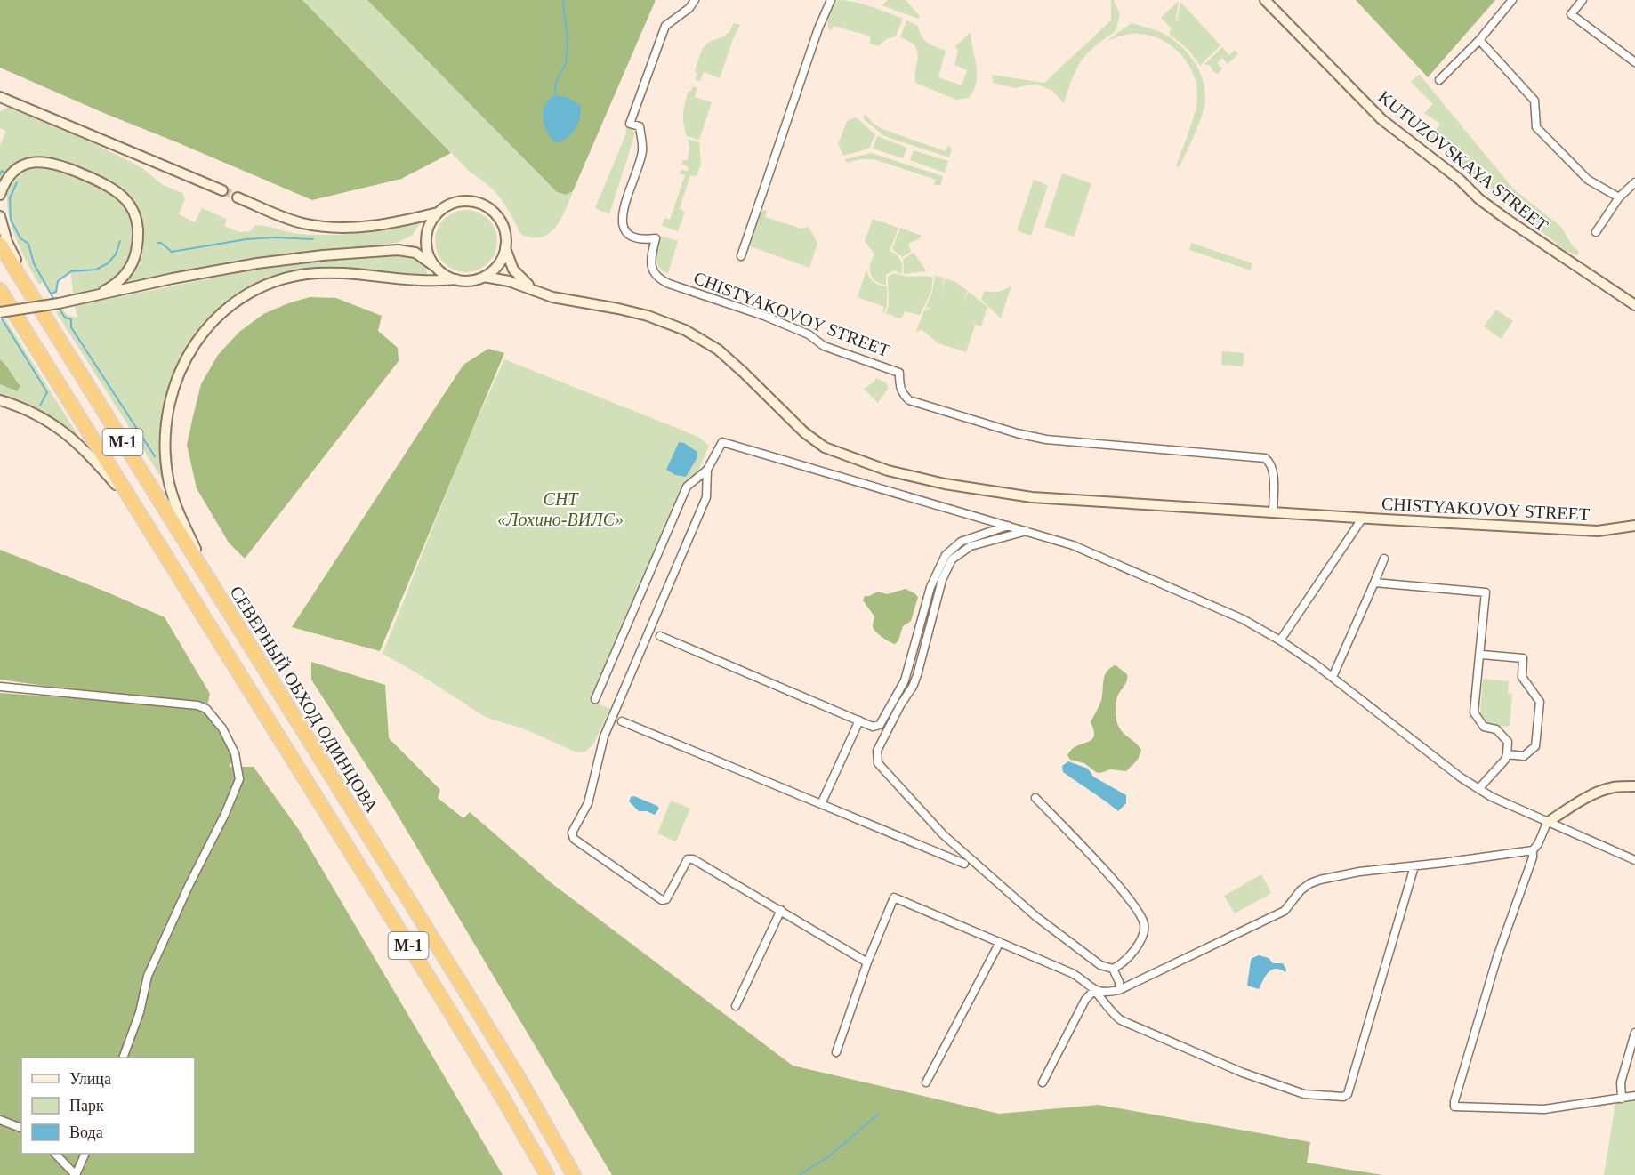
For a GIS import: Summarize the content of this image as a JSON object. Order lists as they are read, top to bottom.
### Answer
{
  "streets": {
    "highway": ["М-1", "СЕВЕРНЫЙ ОБХОД ОДИНЦОВА"],
    "street": ["KUTUZOVSKAYA STREET", "CHISTYAKOVOY STREET"]
  },
  "parks": ["СНТ «Лохино-ВИЛС»"],
  "legend": ["Улица", "Парк", "Вода"]
}
